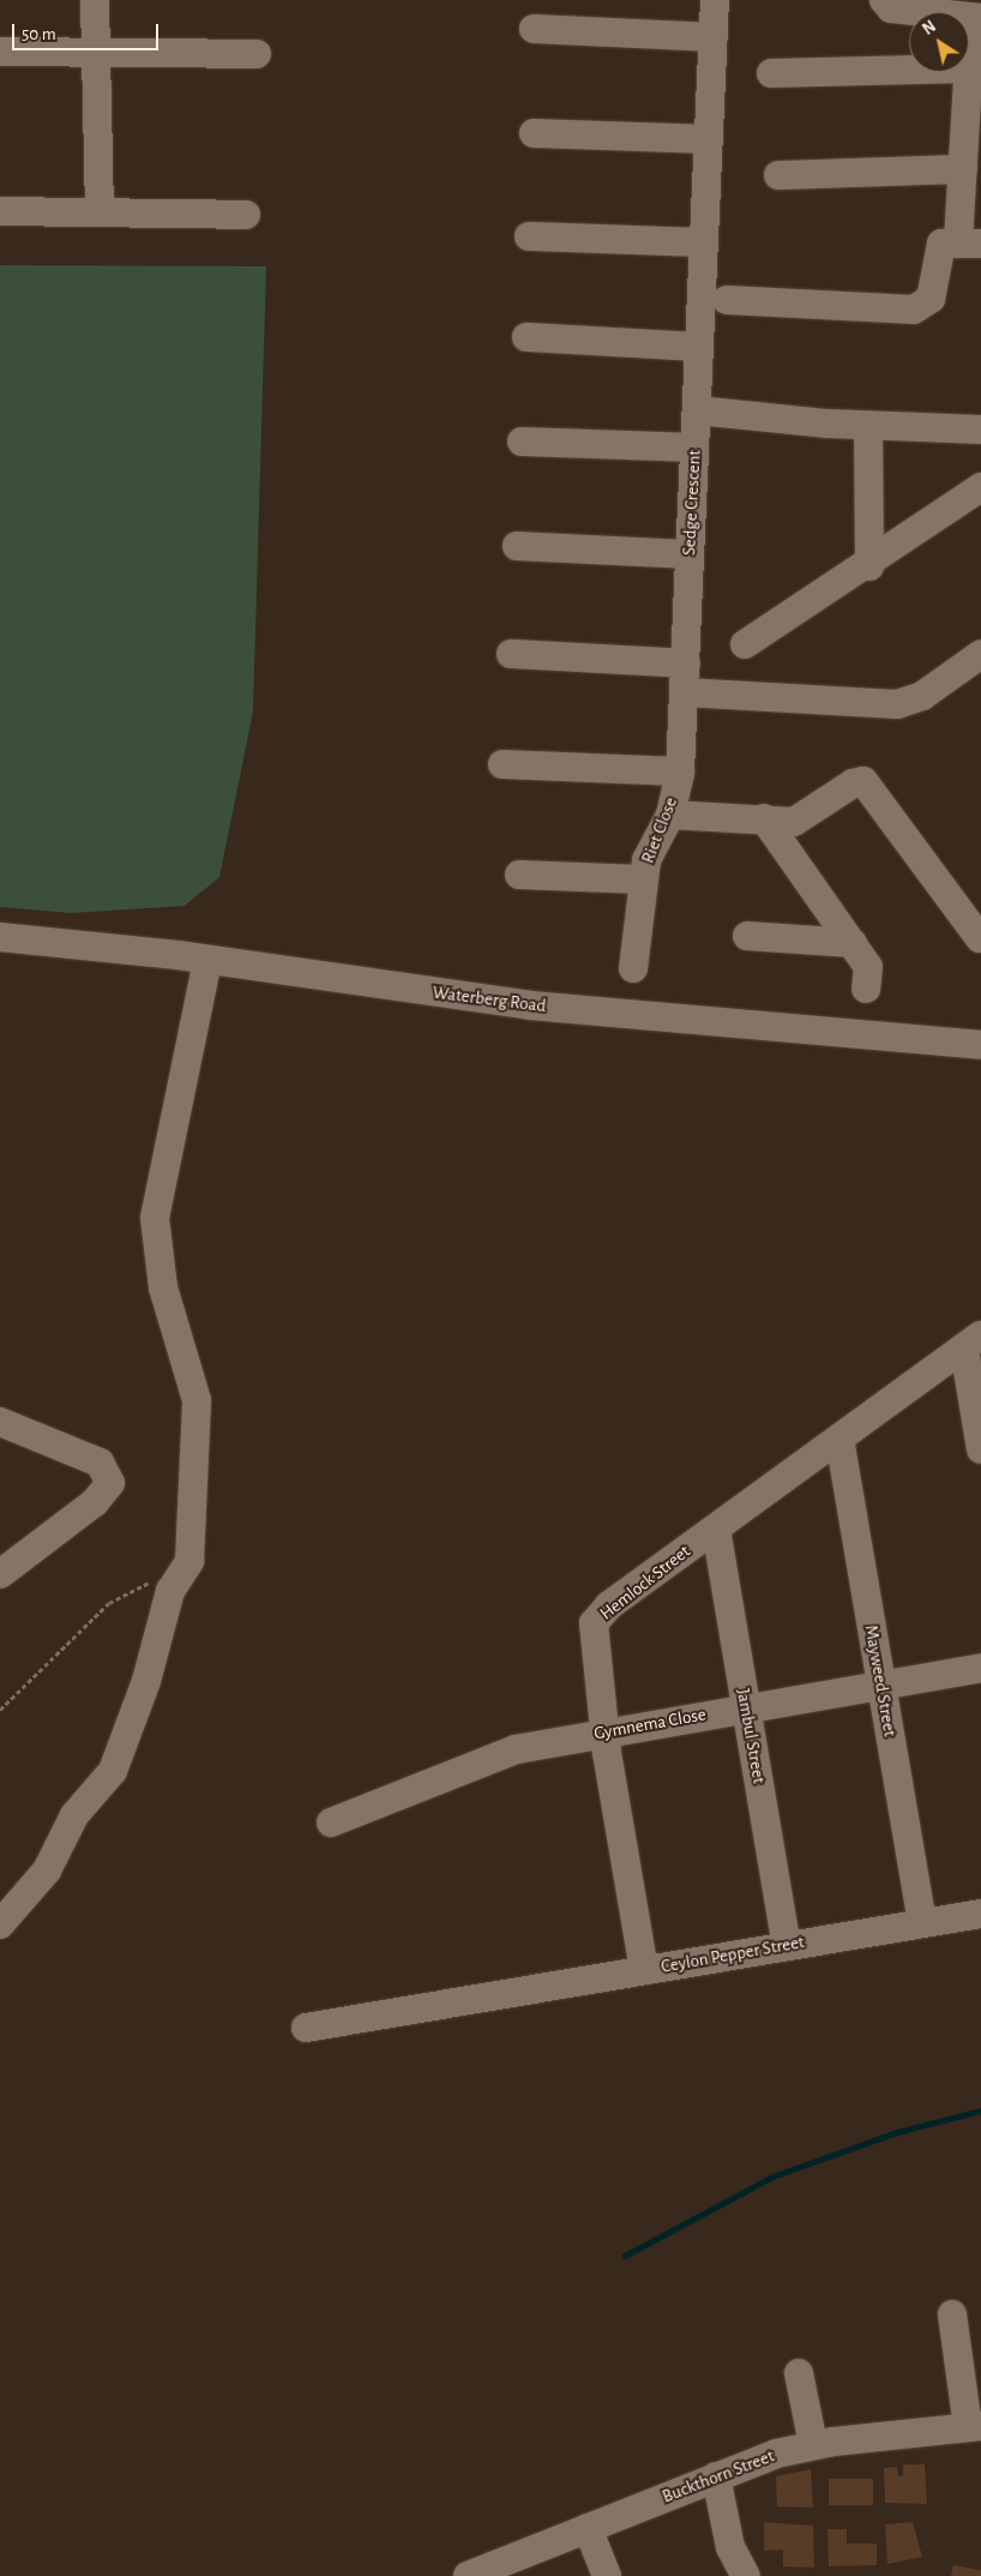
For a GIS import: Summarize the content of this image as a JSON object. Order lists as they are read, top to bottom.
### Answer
{
  "streets": {
    "street": [
      "Sedge Crescent",
      "Riet Close",
      "Waterberg Road",
      "Hemlock Street",
      "Mayweed Street",
      "Gymnema Close",
      "Jambul Street",
      "Ceylon Pepper Street",
      "Buckthorn Street"
    ]
  },
  "crossings": [
    ["Sedge Crescent", "Riet Close"],
    ["Hemlock Street", "Mayweed Street"],
    ["Hemlock Street", "Gymnema Close"],
    ["Hemlock Street", "Jambul Street"],
    ["Hemlock Street", "Ceylon Pepper Street"],
    ["Mayweed Street", "Gymnema Close"],
    ["Mayweed Street", "Ceylon Pepper Street"],
    ["Gymnema Close", "Jambul Street"],
    ["Jambul Street", "Ceylon Pepper Street"]
  ],
  "scale_bar": "50 m",
  "north": "top left"
}
